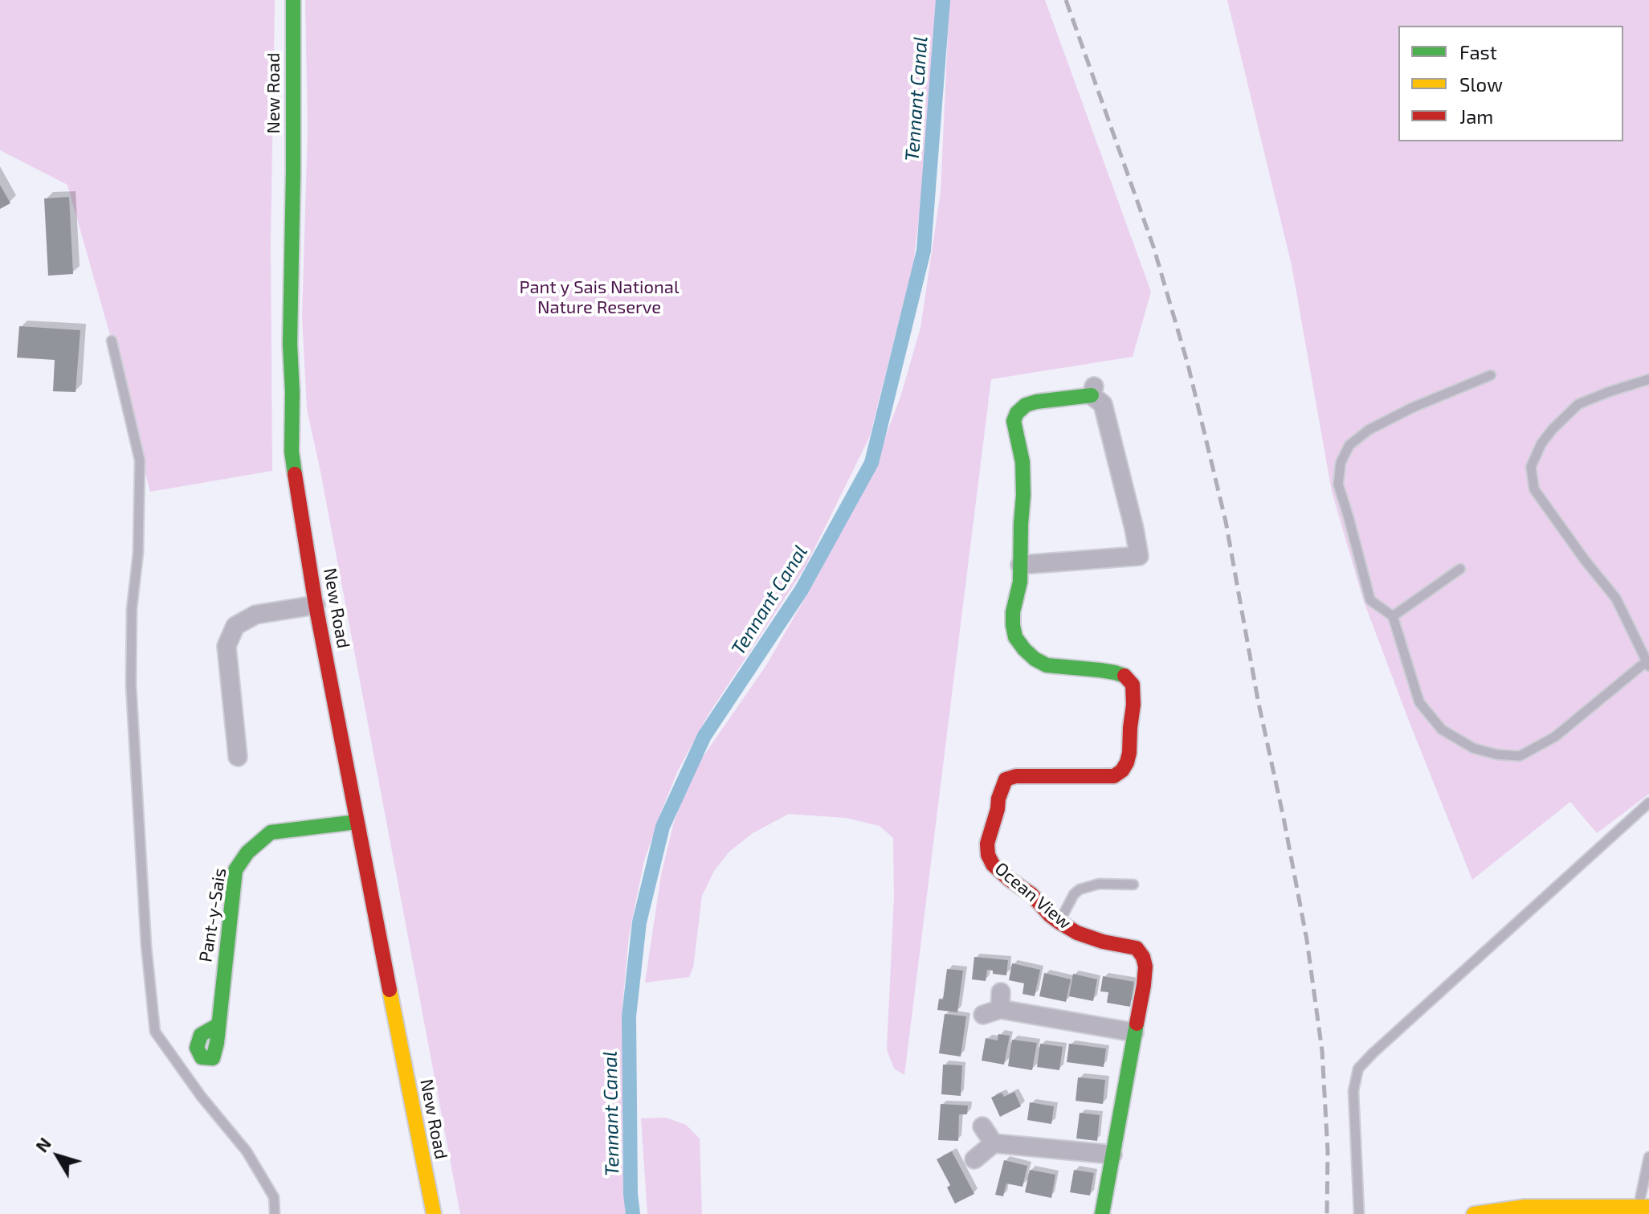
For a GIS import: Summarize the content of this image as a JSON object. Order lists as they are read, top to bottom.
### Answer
{
  "streets": {
    "street": ["New Road", "Ocean View", "Pant-y-Sais"]
  },
  "crossings": [
    ["New Road", "Pant-y-Sais"]
  ],
  "water": ["Tennant Canal"],
  "parks": ["Pant y Sais National Nature Reserve"],
  "legend": ["Fast", "Slow", "Jam"],
  "north": "top left"
}
